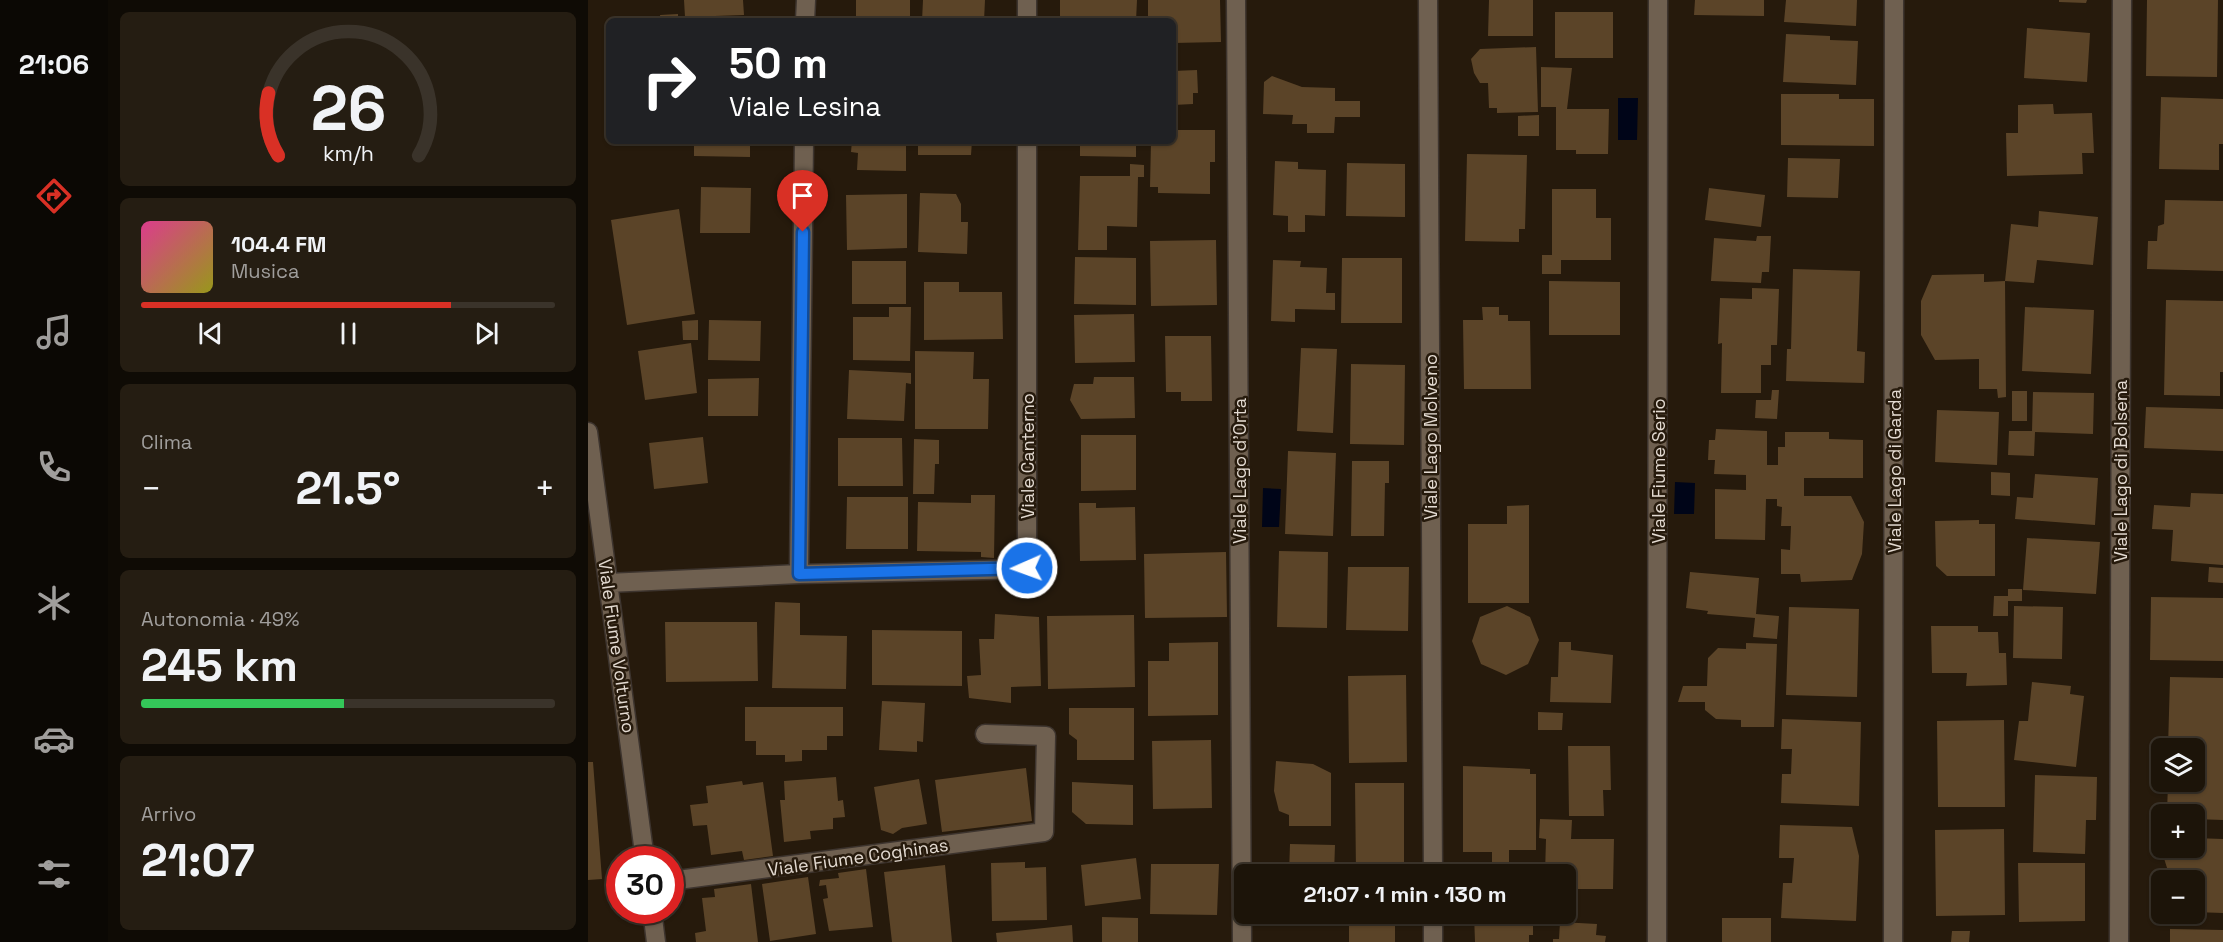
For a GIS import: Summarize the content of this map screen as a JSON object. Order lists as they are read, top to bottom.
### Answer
{
  "streets": {
    "street": [
      "Viale Lago Molveno",
      "Viale Canterno",
      "Viale Lago d'Orta",
      "Viale Fiume Serio",
      "Viale Lago di Garda",
      "Viale Lago di Bolsena",
      "Viale Fiume Volturno",
      "Viale Fiume Coghinas"
    ]
  },
  "crossings": [
    ["Viale Canterno", "Viale Fiume Volturno"]
  ],
  "page": {
    "tabs": "21:06",
    "turn": ["50 m", "Viale Lesina"],
    "song": ["104.4 FM", "Musica"],
    "tile": [
      "Clima",
      ["Autonomia · 49%", "245 km"],
      ["Arrivo", "21:07"]
    ],
    "heat": ["−", "21.5°", "+"],
    "map_buttons": ["+", "−"],
    "limit": "30",
    "trip": "21:07 · 1 min · 130 m",
    "gauge": ["26", "km/h"]
  }
}
